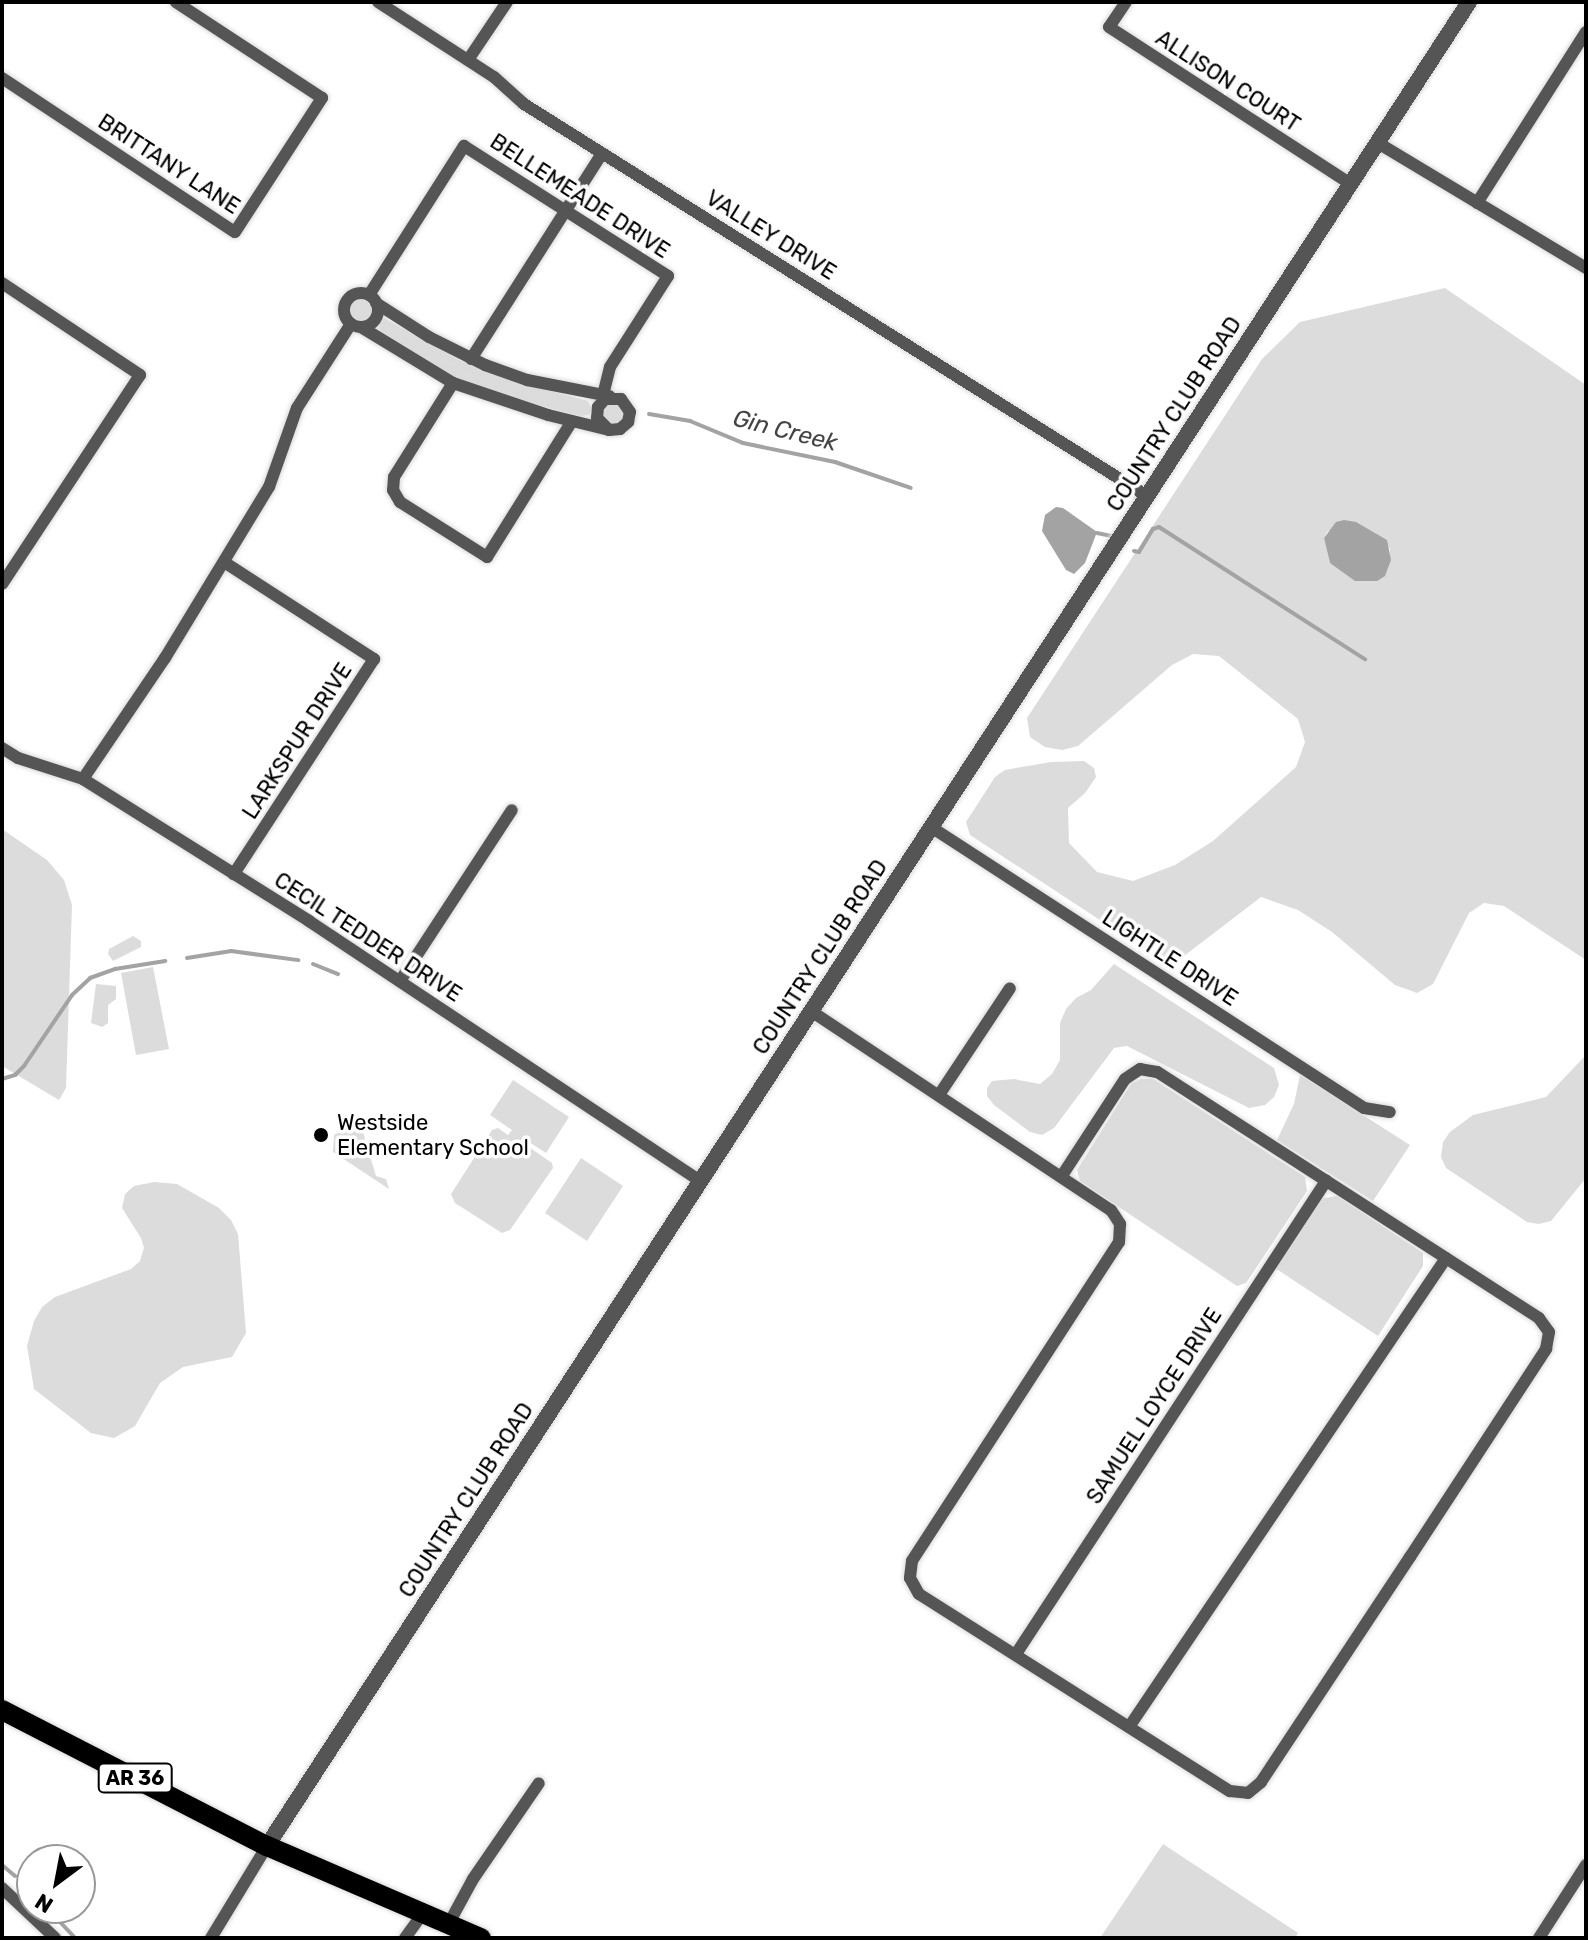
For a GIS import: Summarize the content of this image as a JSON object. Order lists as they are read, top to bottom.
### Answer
{
  "streets": {
    "main road": ["AR 36"],
    "street": [
      "ALLISON COURT",
      "BRITTANY LANE",
      "BELLEMEADE DRIVE",
      "VALLEY DRIVE",
      "COUNTRY CLUB ROAD",
      "LARKSPUR DRIVE",
      "CECIL TEDDER DRIVE",
      "LIGHTLE DRIVE",
      "SAMUEL LOYCE DRIVE"
    ]
  },
  "crossings": [
    ["ALLISON COURT", "COUNTRY CLUB ROAD"],
    ["VALLEY DRIVE", "COUNTRY CLUB ROAD"],
    ["COUNTRY CLUB ROAD", "CECIL TEDDER DRIVE"],
    ["COUNTRY CLUB ROAD", "LIGHTLE DRIVE"],
    ["COUNTRY CLUB ROAD", "AR 36"],
    ["LARKSPUR DRIVE", "CECIL TEDDER DRIVE"]
  ],
  "water": ["Gin Creek"],
  "places": ["Westside Elementary School"],
  "north": "bottom left"
}
